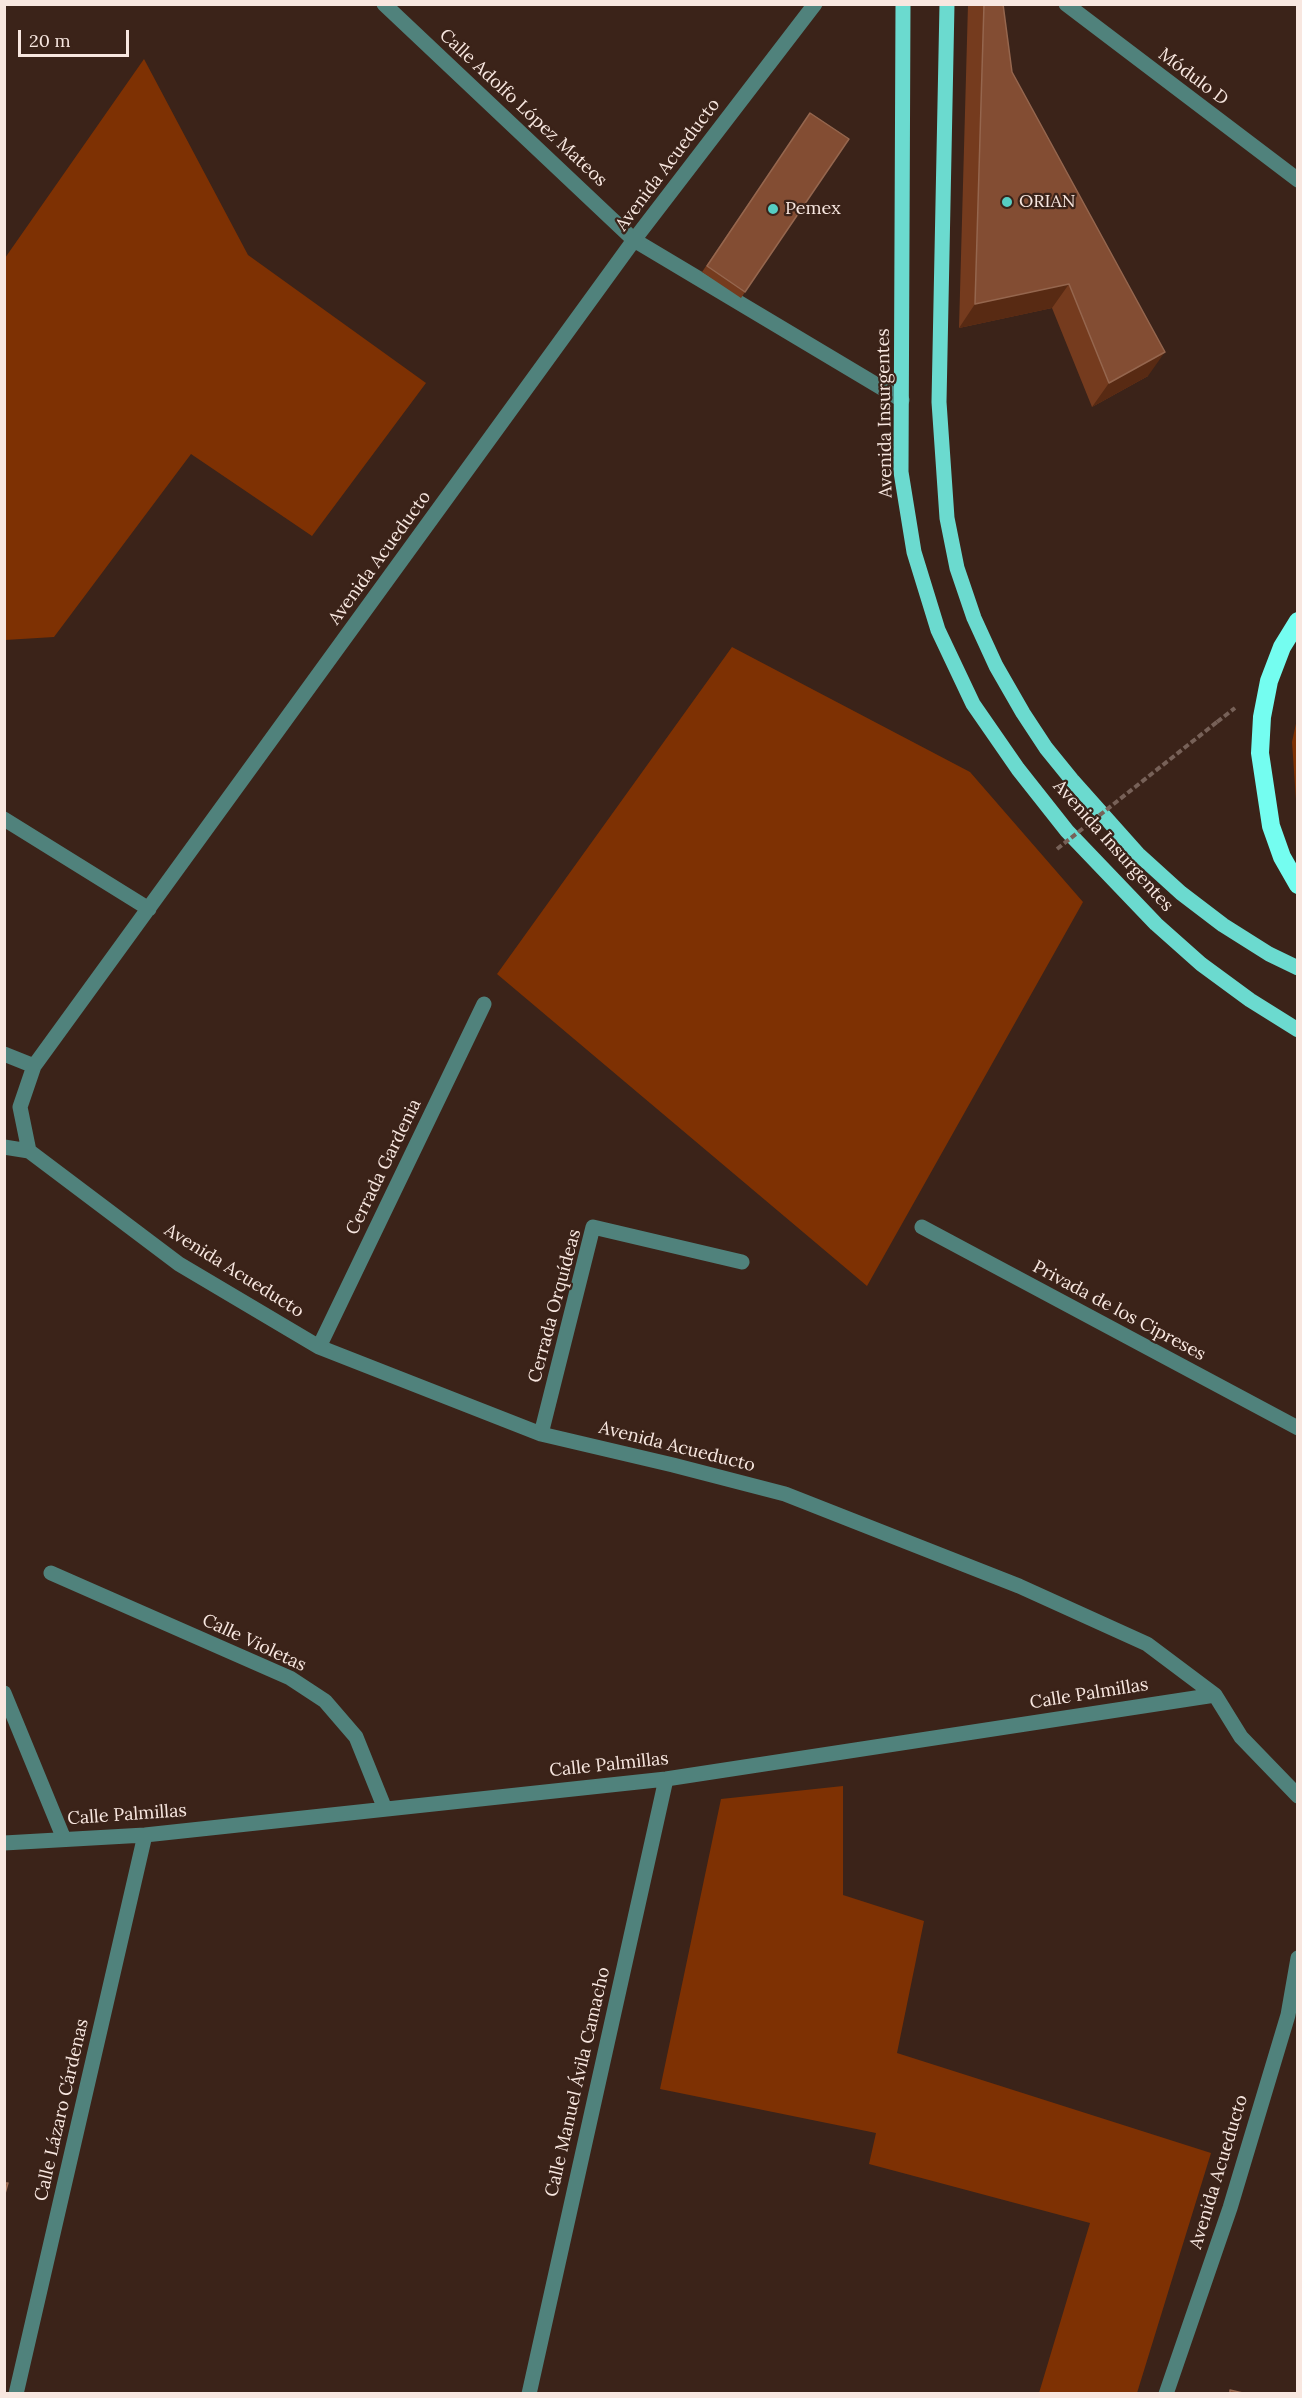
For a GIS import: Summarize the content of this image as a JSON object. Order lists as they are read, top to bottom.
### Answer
{
  "streets": {
    "main road": ["Avenida Insurgentes"],
    "street": [
      "Módulo D",
      "Calle Adolfo López Mateos",
      "Avenida Acueducto",
      "Cerrada Gardenia",
      "Cerrada Orquídeas",
      "Privada de los Cipreses",
      "Calle Violetas",
      "Calle Palmillas",
      "Calle Manuel Ávila Camacho",
      "Calle Lázaro Cárdenas"
    ]
  },
  "crossings": [
    ["Calle Adolfo López Mateos", "Avenida Acueducto"],
    ["Calle Adolfo López Mateos", "Avenida Insurgentes"],
    ["Avenida Acueducto", "Cerrada Gardenia"],
    ["Avenida Acueducto", "Cerrada Orquídeas"],
    ["Avenida Acueducto", "Calle Palmillas"],
    ["Calle Violetas", "Calle Palmillas"],
    ["Calle Palmillas", "Calle Manuel Ávila Camacho"],
    ["Calle Palmillas", "Calle Lázaro Cárdenas"]
  ],
  "places": ["ORIAN", "Pemex"],
  "scale_bar": "20 m"
}
